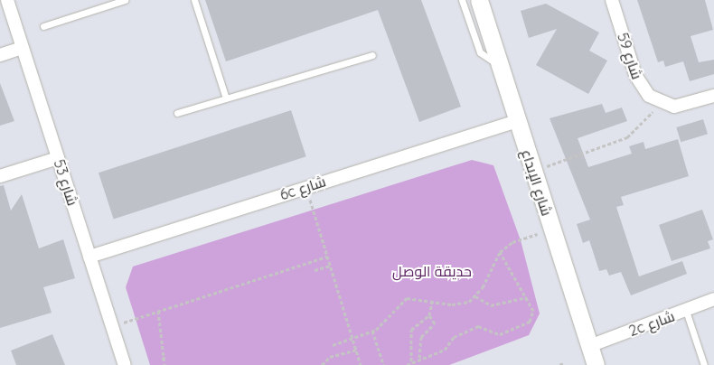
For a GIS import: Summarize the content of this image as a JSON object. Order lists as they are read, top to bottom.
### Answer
{
  "streets": {
    "street": [
      "شارع 59",
      "شارع 53",
      "شارع الإبداع",
      "6c شارع",
      "2c شارع"
    ]
  },
  "crossings": [
    ["شارع 53", "6c شارع"],
    ["شارع الإبداع", "6c شارع"],
    ["شارع الإبداع", "2c شارع"]
  ],
  "parks": ["حديقة الوصل"]
}
